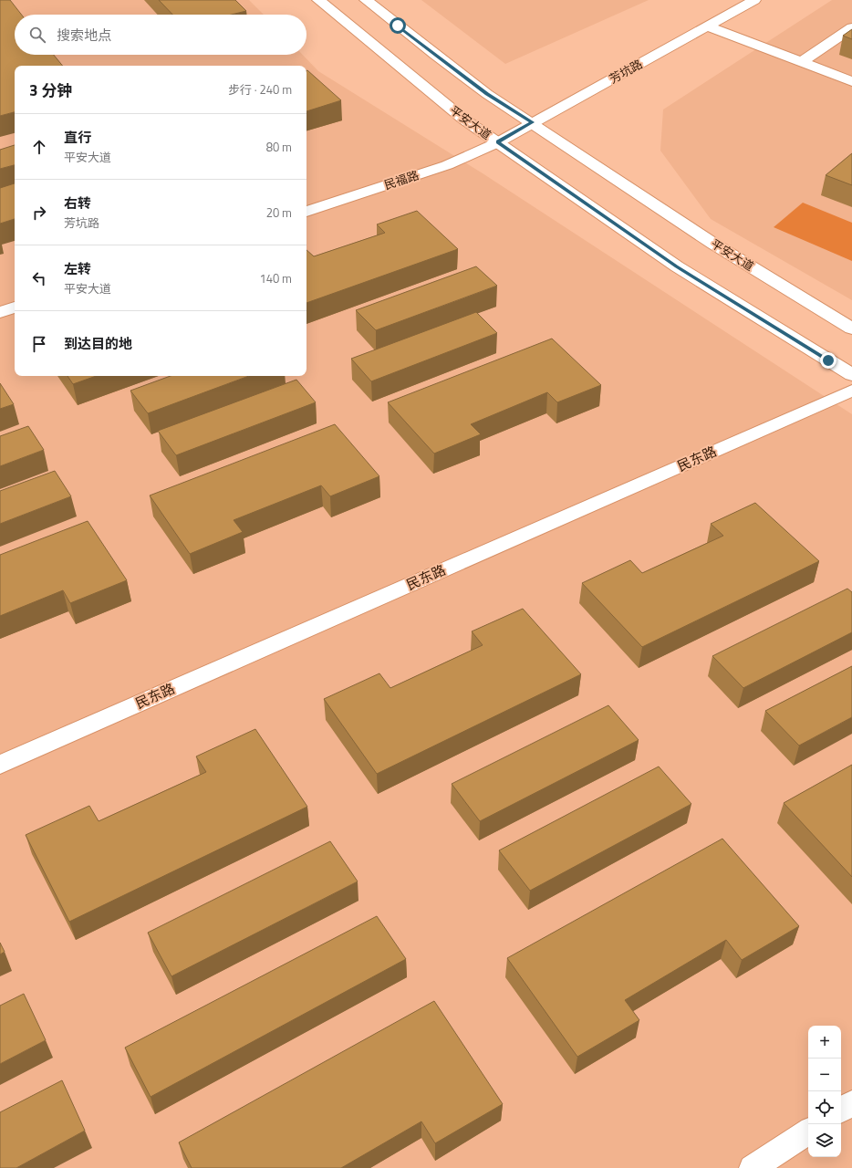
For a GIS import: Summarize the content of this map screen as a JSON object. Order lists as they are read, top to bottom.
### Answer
{
  "streets": {
    "main road": [
      "芳坑路",
      "平安大道",
      "民福路",
      "民东路"
    ]
  },
  "crossings": [
    ["芳坑路", "平安大道"],
    ["芳坑路", "民福路"],
    ["平安大道", "民福路"]
  ],
  "page": {
    "search": "搜索地点",
    "heading": ["3 分钟", "步行 · 240 m"],
    "list": [
      ["直行", "平安大道", "80 m"],
      ["右转", "芳坑路", "20 m"],
      ["左转", "平安大道", "140 m"],
      "到达目的地"
    ],
    "map_buttons": ["+", "−"]
  }
}
